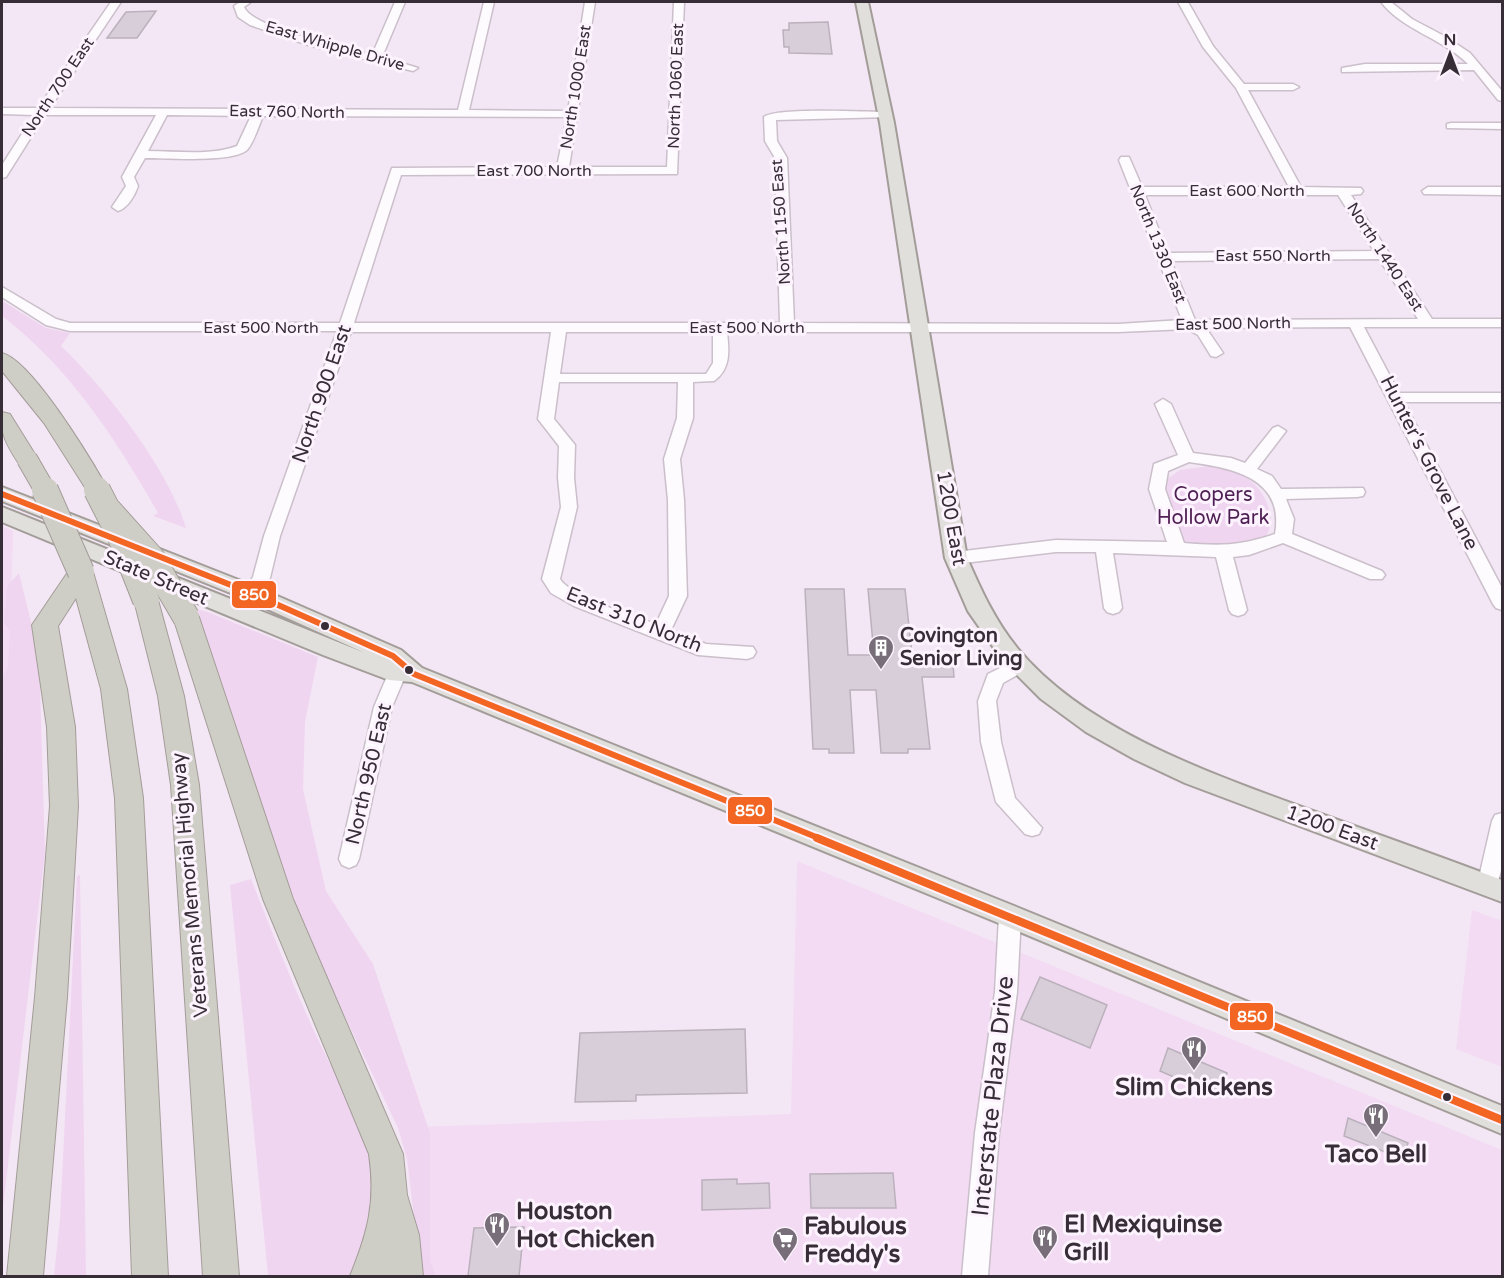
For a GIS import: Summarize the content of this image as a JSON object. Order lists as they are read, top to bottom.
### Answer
{
  "streets": {
    "highway": ["Veterans Memorial Highway"],
    "main road": ["1200 East", "State Street"],
    "street": [
      "East Whipple Drive",
      "North 1060 East",
      "North 700 East",
      "North 1000 East",
      "East 760 North",
      "East 700 North",
      "East 600 North",
      "North 1150 East",
      "North 1330 East",
      "East 550 North",
      "North 1440 East",
      "East 500 North",
      "North 900 East",
      "Hunter's Grove Lane",
      "East 310 North",
      "North 950 East",
      "Interstate Plaza Drive"
    ]
  },
  "crossings": [
    ["North 1060 East", "East 700 North"],
    ["North 700 East", "East 760 North"],
    ["North 1000 East", "East 760 North"],
    ["North 1000 East", "East 700 North"],
    ["East 700 North", "North 900 East"],
    ["East 600 North", "North 1330 East"],
    ["East 600 North", "North 1440 East"],
    ["North 1150 East", "East 500 North"],
    ["North 1150 East", "1200 East"],
    ["North 1330 East", "East 550 North"],
    ["North 1330 East", "East 500 North"],
    ["East 550 North", "North 1440 East"],
    ["North 1440 East", "East 500 North"],
    ["East 500 North", "North 900 East"],
    ["East 500 North", "Hunter's Grove Lane"],
    ["East 500 North", "1200 East"],
    ["North 900 East", "State Street"],
    ["State Street", "North 950 East"],
    ["State Street", "Interstate Plaza Drive"]
  ],
  "parks": ["Coopers Hollow Park"],
  "places": {
    "building": ["Covington Senior Living"],
    "restaurant": [
      "Slim Chickens",
      "Taco Bell",
      "Houston Hot Chicken",
      "El Mexiquinse Grill"
    ],
    "supermarket": ["Fabulous Freddy's"]
  },
  "lines": ["transit line 850"],
  "north": "top"
}
